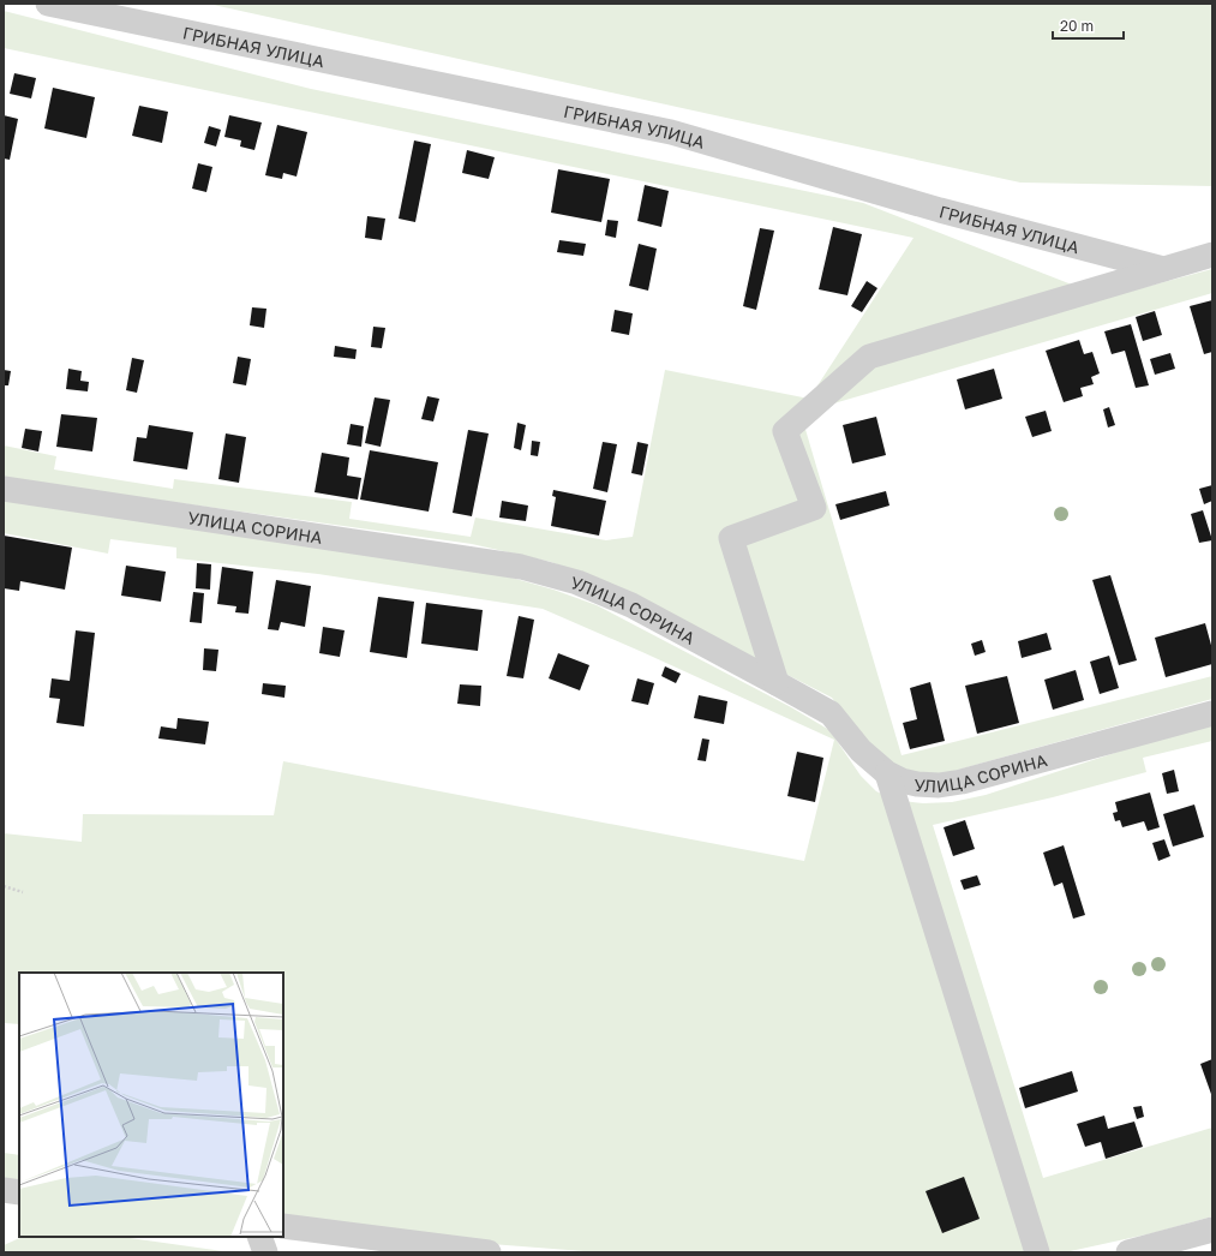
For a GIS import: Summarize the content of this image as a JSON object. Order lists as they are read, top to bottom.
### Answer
{
  "streets": {
    "street": ["ГРИБНАЯ УЛИЦА", "УЛИЦА СОРИНА"]
  },
  "scale_bar": "20 m"
}
